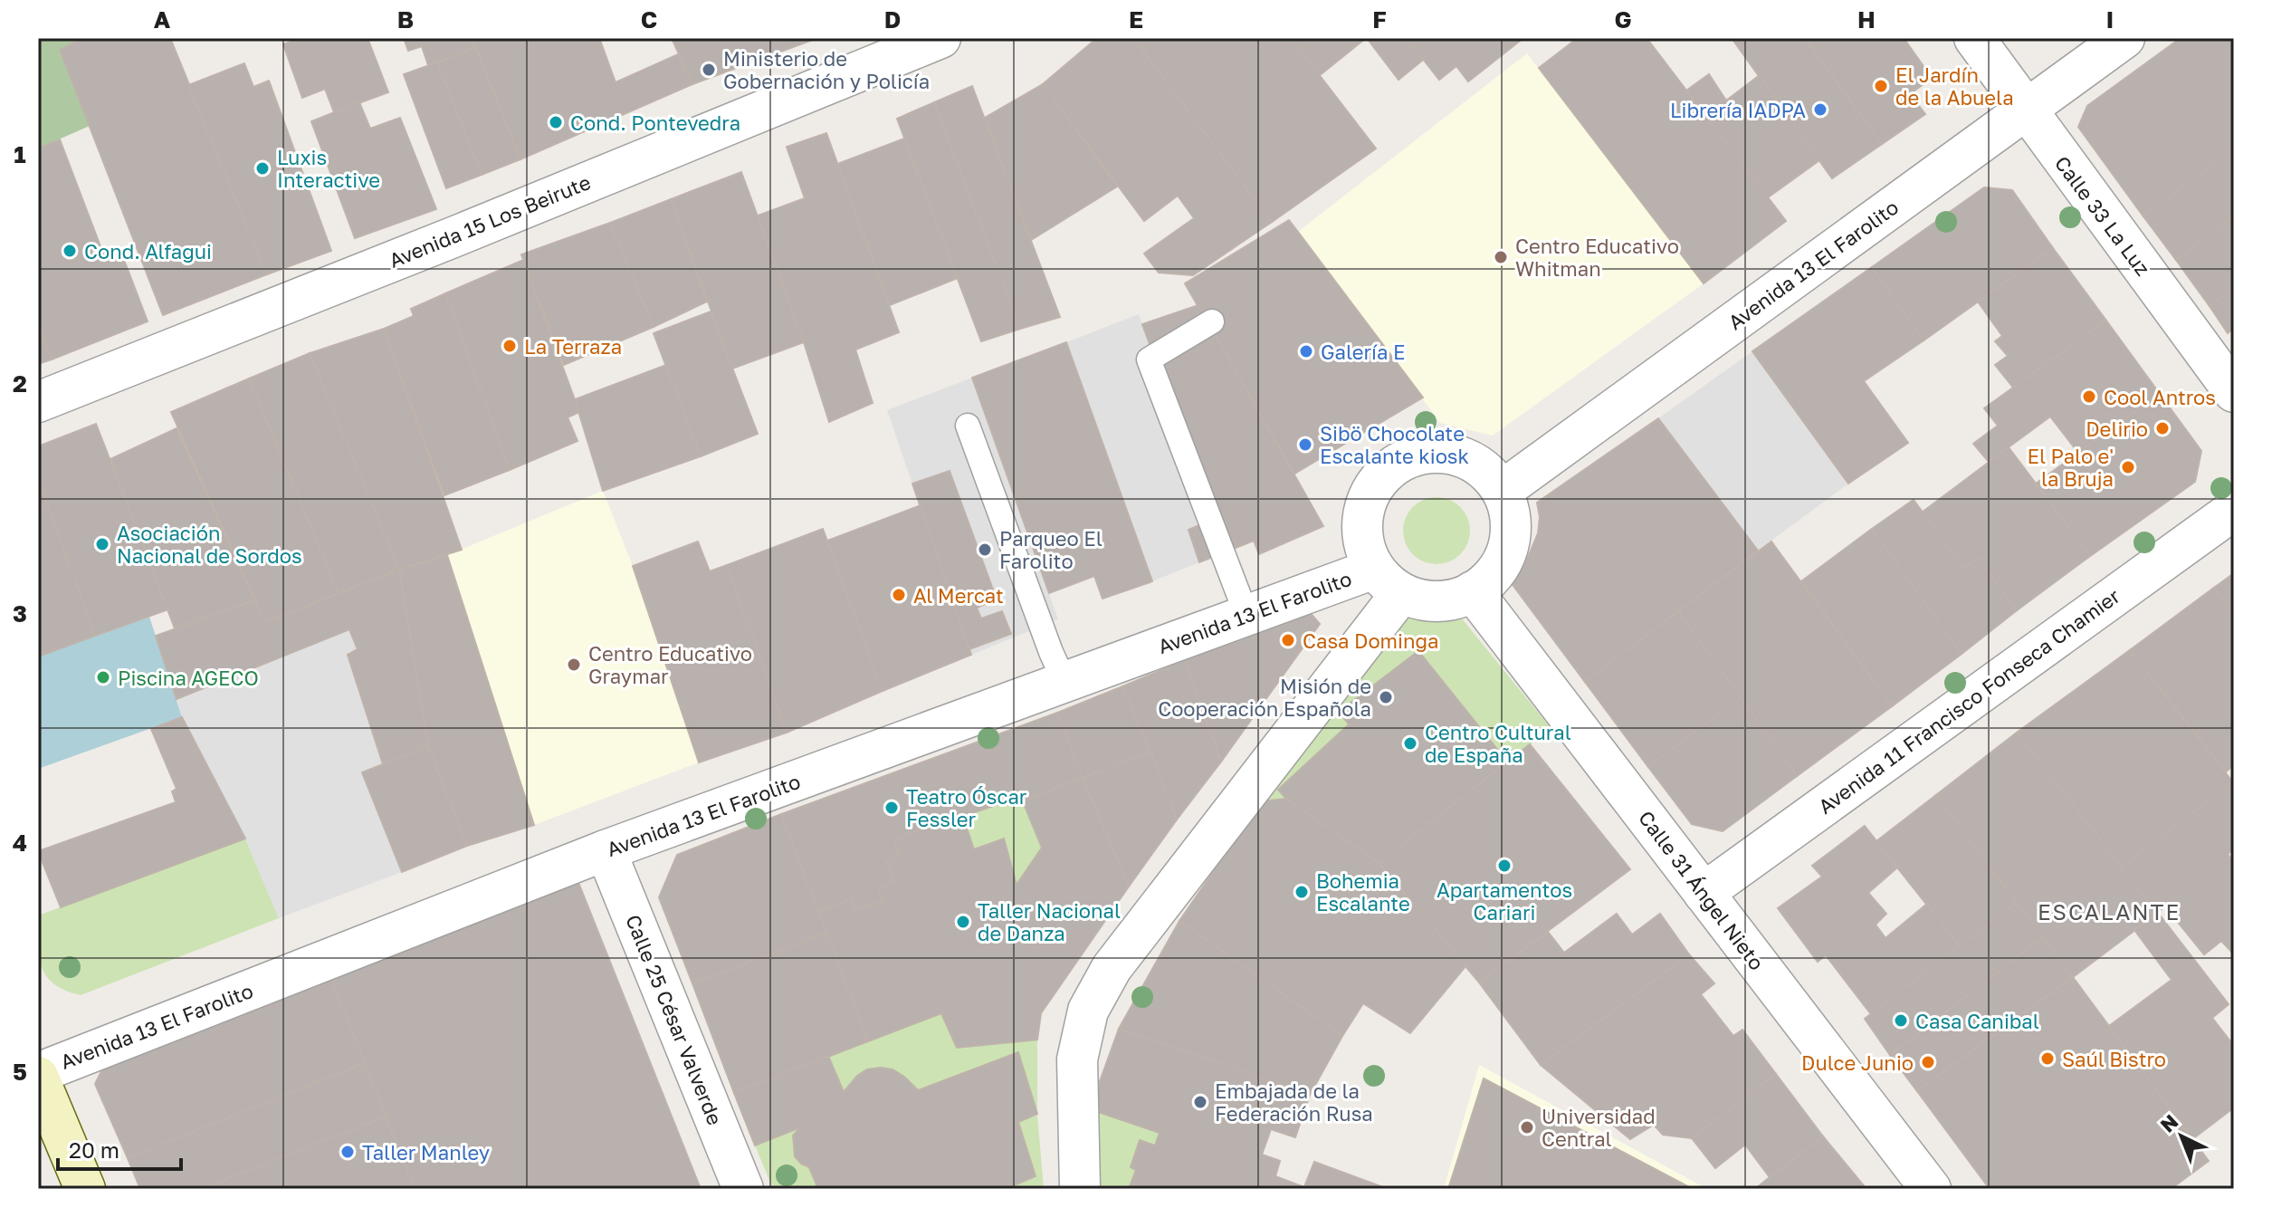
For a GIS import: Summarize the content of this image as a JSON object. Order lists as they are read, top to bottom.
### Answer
{
  "streets": {
    "street": [
      "Calle 33 La Luz",
      "Avenida 15 Los Beirute",
      "Avenida 13 El Farolito",
      "Avenida 11 Francisco Fonseca Chamier",
      "Calle 31 Ángel Nieto",
      "Calle 25 César Valverde"
    ]
  },
  "crossings": [
    ["Calle 33 La Luz", "Avenida 13 El Farolito"],
    ["Avenida 13 El Farolito", "Calle 31 Ángel Nieto"],
    ["Avenida 13 El Farolito", "Calle 25 César Valverde"],
    ["Avenida 11 Francisco Fonseca Chamier", "Calle 31 Ángel Nieto"]
  ],
  "districts": ["ESCALANTE"],
  "places": [
    "Ministerio de Gobernación y Policía",
    "El Jardín de la Abuela",
    "Librería IADPA",
    "Cond. Pontevedra",
    "Luxis Interactive",
    "Cond. Alfagui",
    "Centro Educativo Whitman",
    "La Terraza",
    "Galería E",
    "Cool Antros",
    "Delirio",
    "Sibö Chocolate Escalante kiosk",
    "El Palo e' la Bruja",
    "Asociación Nacional de Sordos",
    "Parqueo El Farolito",
    "Al Mercat",
    "Casa Dominga",
    "Centro Educativo Graymar",
    "Piscina AGECO",
    "Misión de Cooperación Española",
    "Centro Cultural de España",
    "Teatro Óscar Fessler",
    "Apartamentos Cariari",
    "Bohemia Escalante",
    "Taller Nacional de Danza",
    "Casa Canibal",
    "Saúl Bistro",
    "Dulce Junio",
    "Embajada de la Federación Rusa",
    "Universidad Central",
    "Taller Manley"
  ],
  "scale_bar": "20 m",
  "north": "top left",
  "grid": {
    "columns": [
      "A",
      "B",
      "C",
      "D",
      "E",
      "F",
      "G",
      "H",
      "I"
    ],
    "rows": [
      "1",
      "2",
      "3",
      "4",
      "5"
    ]
  }
}
